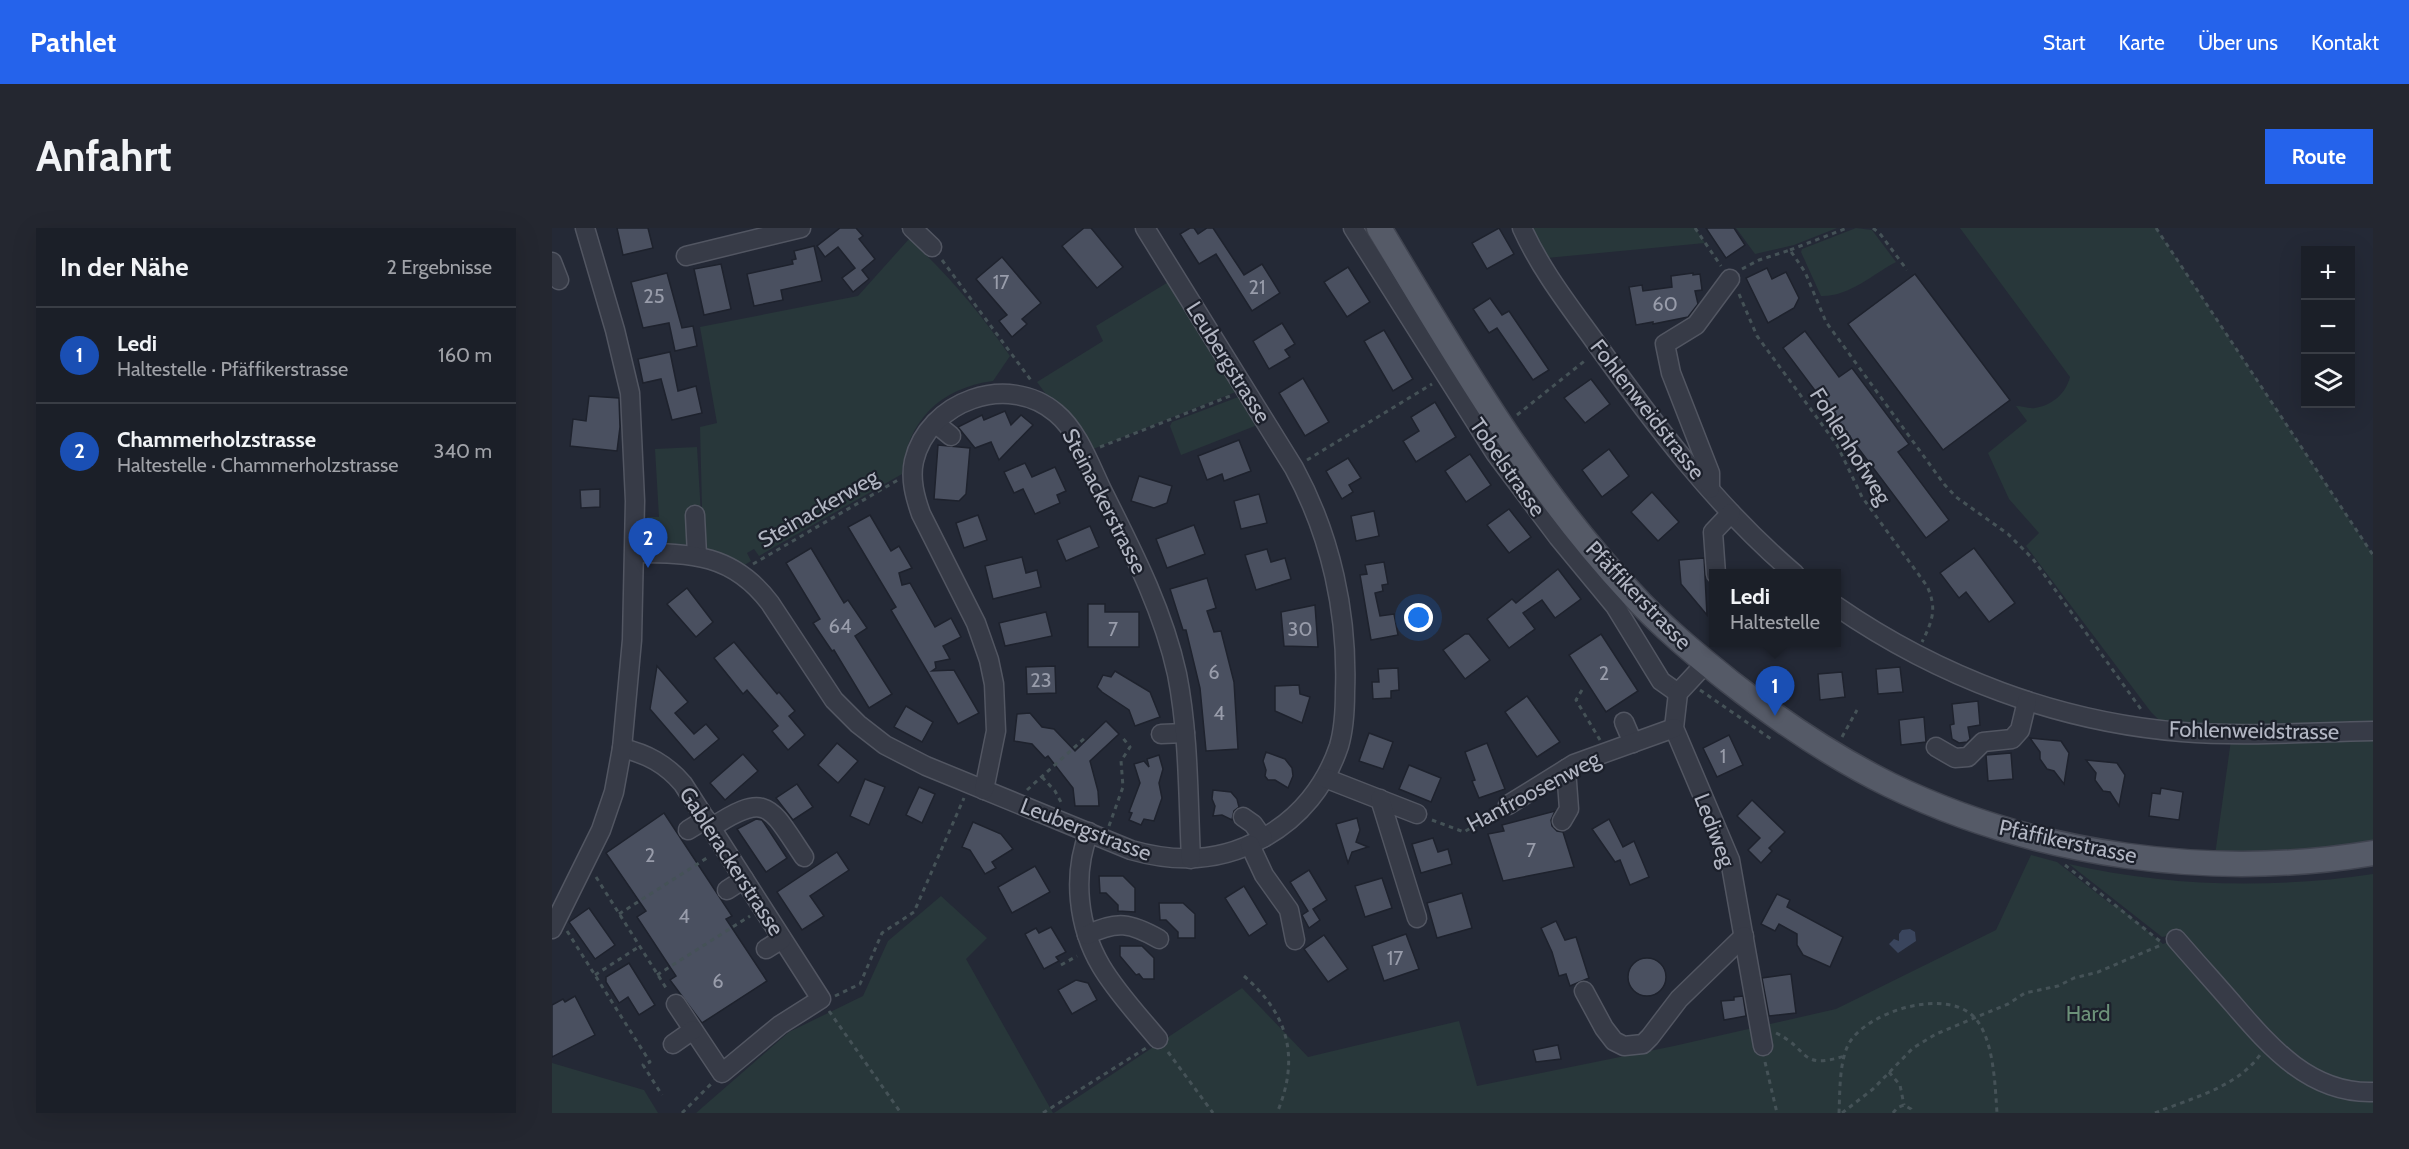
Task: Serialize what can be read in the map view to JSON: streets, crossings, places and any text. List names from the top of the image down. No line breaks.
{"streets":{"main road":["Pfäffikerstrasse"],"street":["Leubergstrasse","Fohlenweidstrasse","Tobelstrasse","Steinackerstrasse","Hanfroosenweg","Lediweg","Gablerackerstrasse"],"path":["Fohlenhofweg","Steinackerweg"]},"crossings":[["Leubergstrasse","Steinackerstrasse"],["Leubergstrasse","Steinackerweg"],["Fohlenweidstrasse","Fohlenhofweg"],["Tobelstrasse","Lediweg"],["Steinackerstrasse","Steinackerweg"],["Hanfroosenweg","Lediweg"]],"parks":["Hard"],"house_numbers":["17","21","25","60","64","7","30","6","2","23","4","1","7","2","4","17","6"],"page":{"header":"Pathlet","nav":["Start","Karte","Über uns","Kontakt"],"buttons":"Route","title":"Anfahrt","heading":["In der Nähe","2 Ergebnisse"],"map_buttons":["+","−"],"list":[{"mark":"1","name":"Ledi","note":"Haltestelle · Pfäffikerstrasse","value":"160 m"},{"mark":"2","name":"Chammerholzstrasse","note":"Haltestelle · Chammerholzstrasse","value":"340 m"}],"pins":["2","1"],"popup":["Ledi","Haltestelle"]}}
